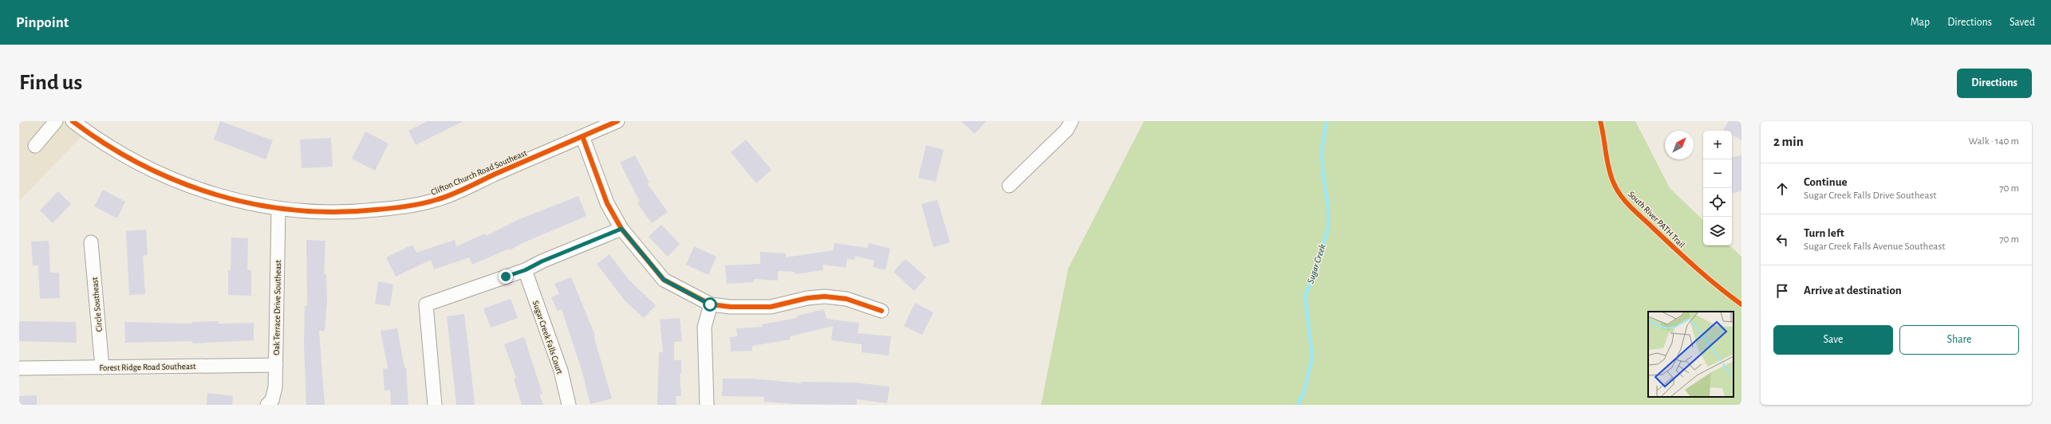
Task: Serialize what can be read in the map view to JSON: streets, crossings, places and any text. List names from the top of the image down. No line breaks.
{"streets":{"street":["Clifton Church Road Southeast","Circle Southeast","Oak Terrace Drive Southeast","Sugar Creek Falls Court","Forest Ridge Road Southeast"],"cycle path":["South River PATH Trail"]},"crossings":[["Clifton Church Road Southeast","Oak Terrace Drive Southeast"],["Circle Southeast","Forest Ridge Road Southeast"],["Oak Terrace Drive Southeast","Forest Ridge Road Southeast"]],"water":["Sugar Creek"],"north":"top right","page":{"header":"Pinpoint","nav":["Map","Directions","Saved"],"buttons":["Directions",["Save","Share"]],"title":"Find us","heading":["2 min","Walk · 140 m"],"map_buttons":["+","−"],"list":[["Continue","Sugar Creek Falls Drive Southeast","70 m"],["Turn left","Sugar Creek Falls Avenue Southeast","70 m"],"Arrive at destination"]}}
